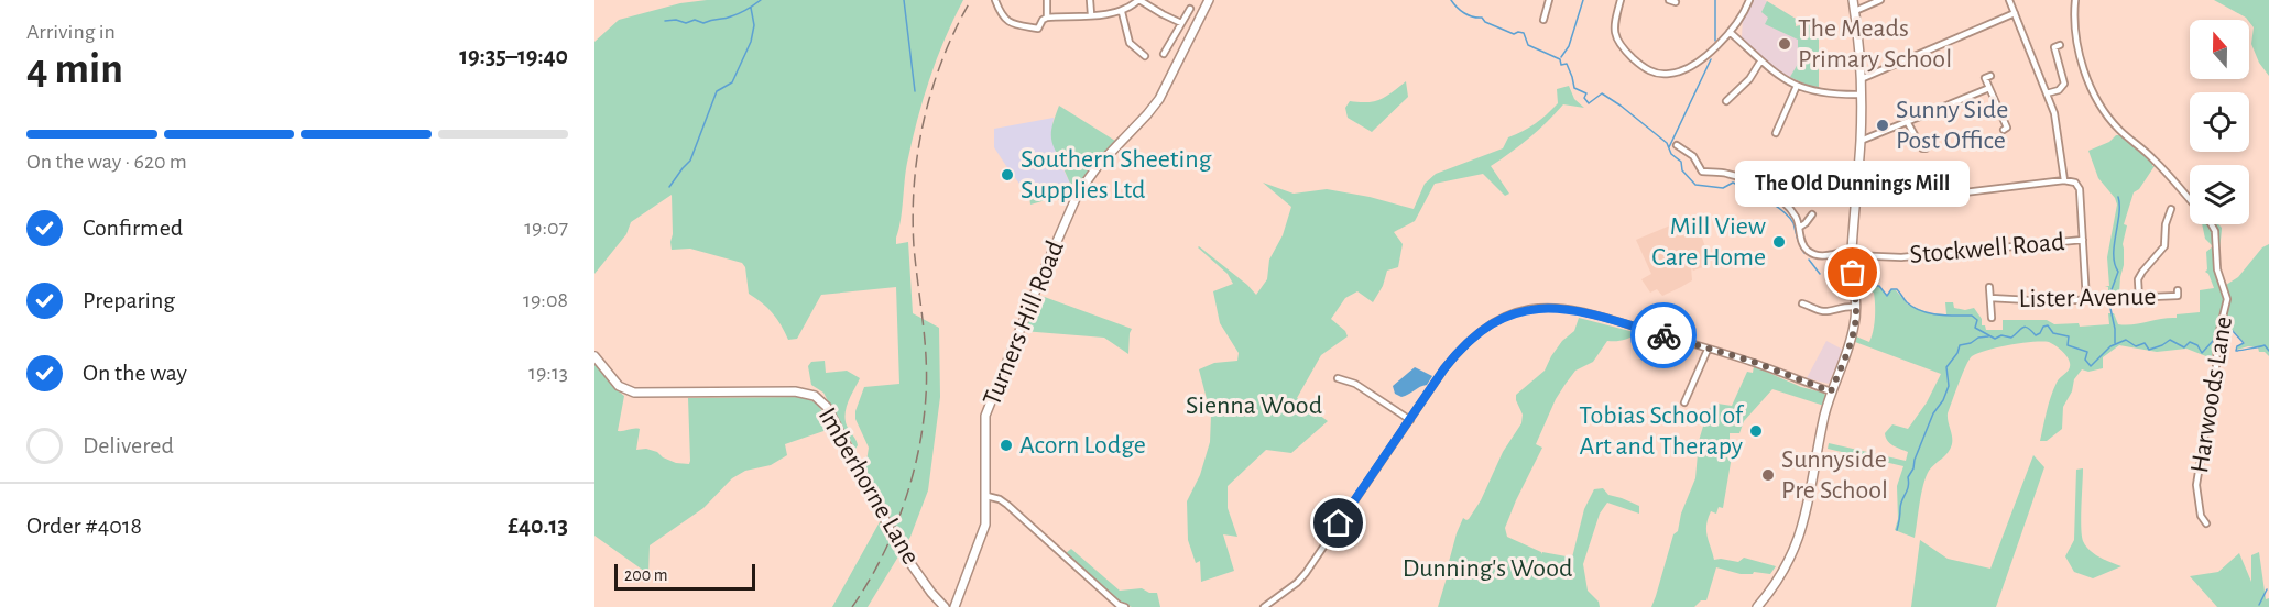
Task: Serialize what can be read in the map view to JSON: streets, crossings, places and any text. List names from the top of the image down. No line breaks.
{"streets":{"street":["Stockwell Road","Lister Avenue","Turners Hill Road","Harwoods Lane","Imberhorne Lane"]},"parks":["Sienna Wood","Dunning's Wood"],"places":["The Meads Primary School","Sunny Side Post Office","Southern Sheeting Supplies Ltd","Mill View Care Home","The Old Dunnings Mill","Tobias School of Art and Therapy","Acorn Lodge","Sunnyside Pre School"],"scale_bar":"200 m","north":"top","page":{"heading":["4 min","Arriving in","19:35–19:40"],"panel":["Order #4018","£40.13"],"bar":"On the way · 620 m","bubble":"The Old Dunnings Mill","list":[["Confirmed","19:07"],["Preparing","19:08"],["On the way","19:13"],"Delivered"],"scale":"200 m"}}
